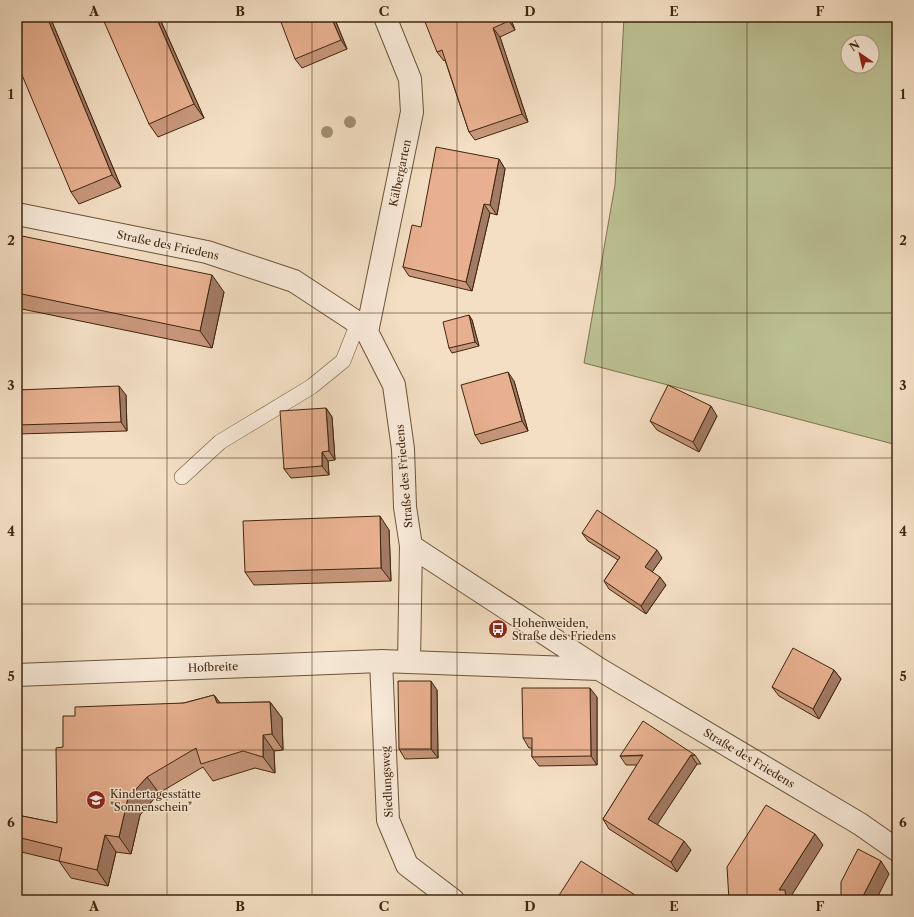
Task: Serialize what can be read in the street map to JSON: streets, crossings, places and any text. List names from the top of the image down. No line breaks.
{"streets":{"street":["Kälbergarten","Straße des Friedens","Hofbreite","Siedlungsweg"]},"crossings":[["Kälbergarten","Straße des Friedens"],["Straße des Friedens","Hofbreite"],["Hofbreite","Siedlungsweg"]],"places":{"bus stop":["Hohenweiden, Straße des Friedens"],"school or university":["Kindertagesstätte \"Sonnenschein\""]},"north":"top left","grid":{"columns":["A","B","C","D","E","F"],"rows":["1","2","3","4","5","6"]}}
